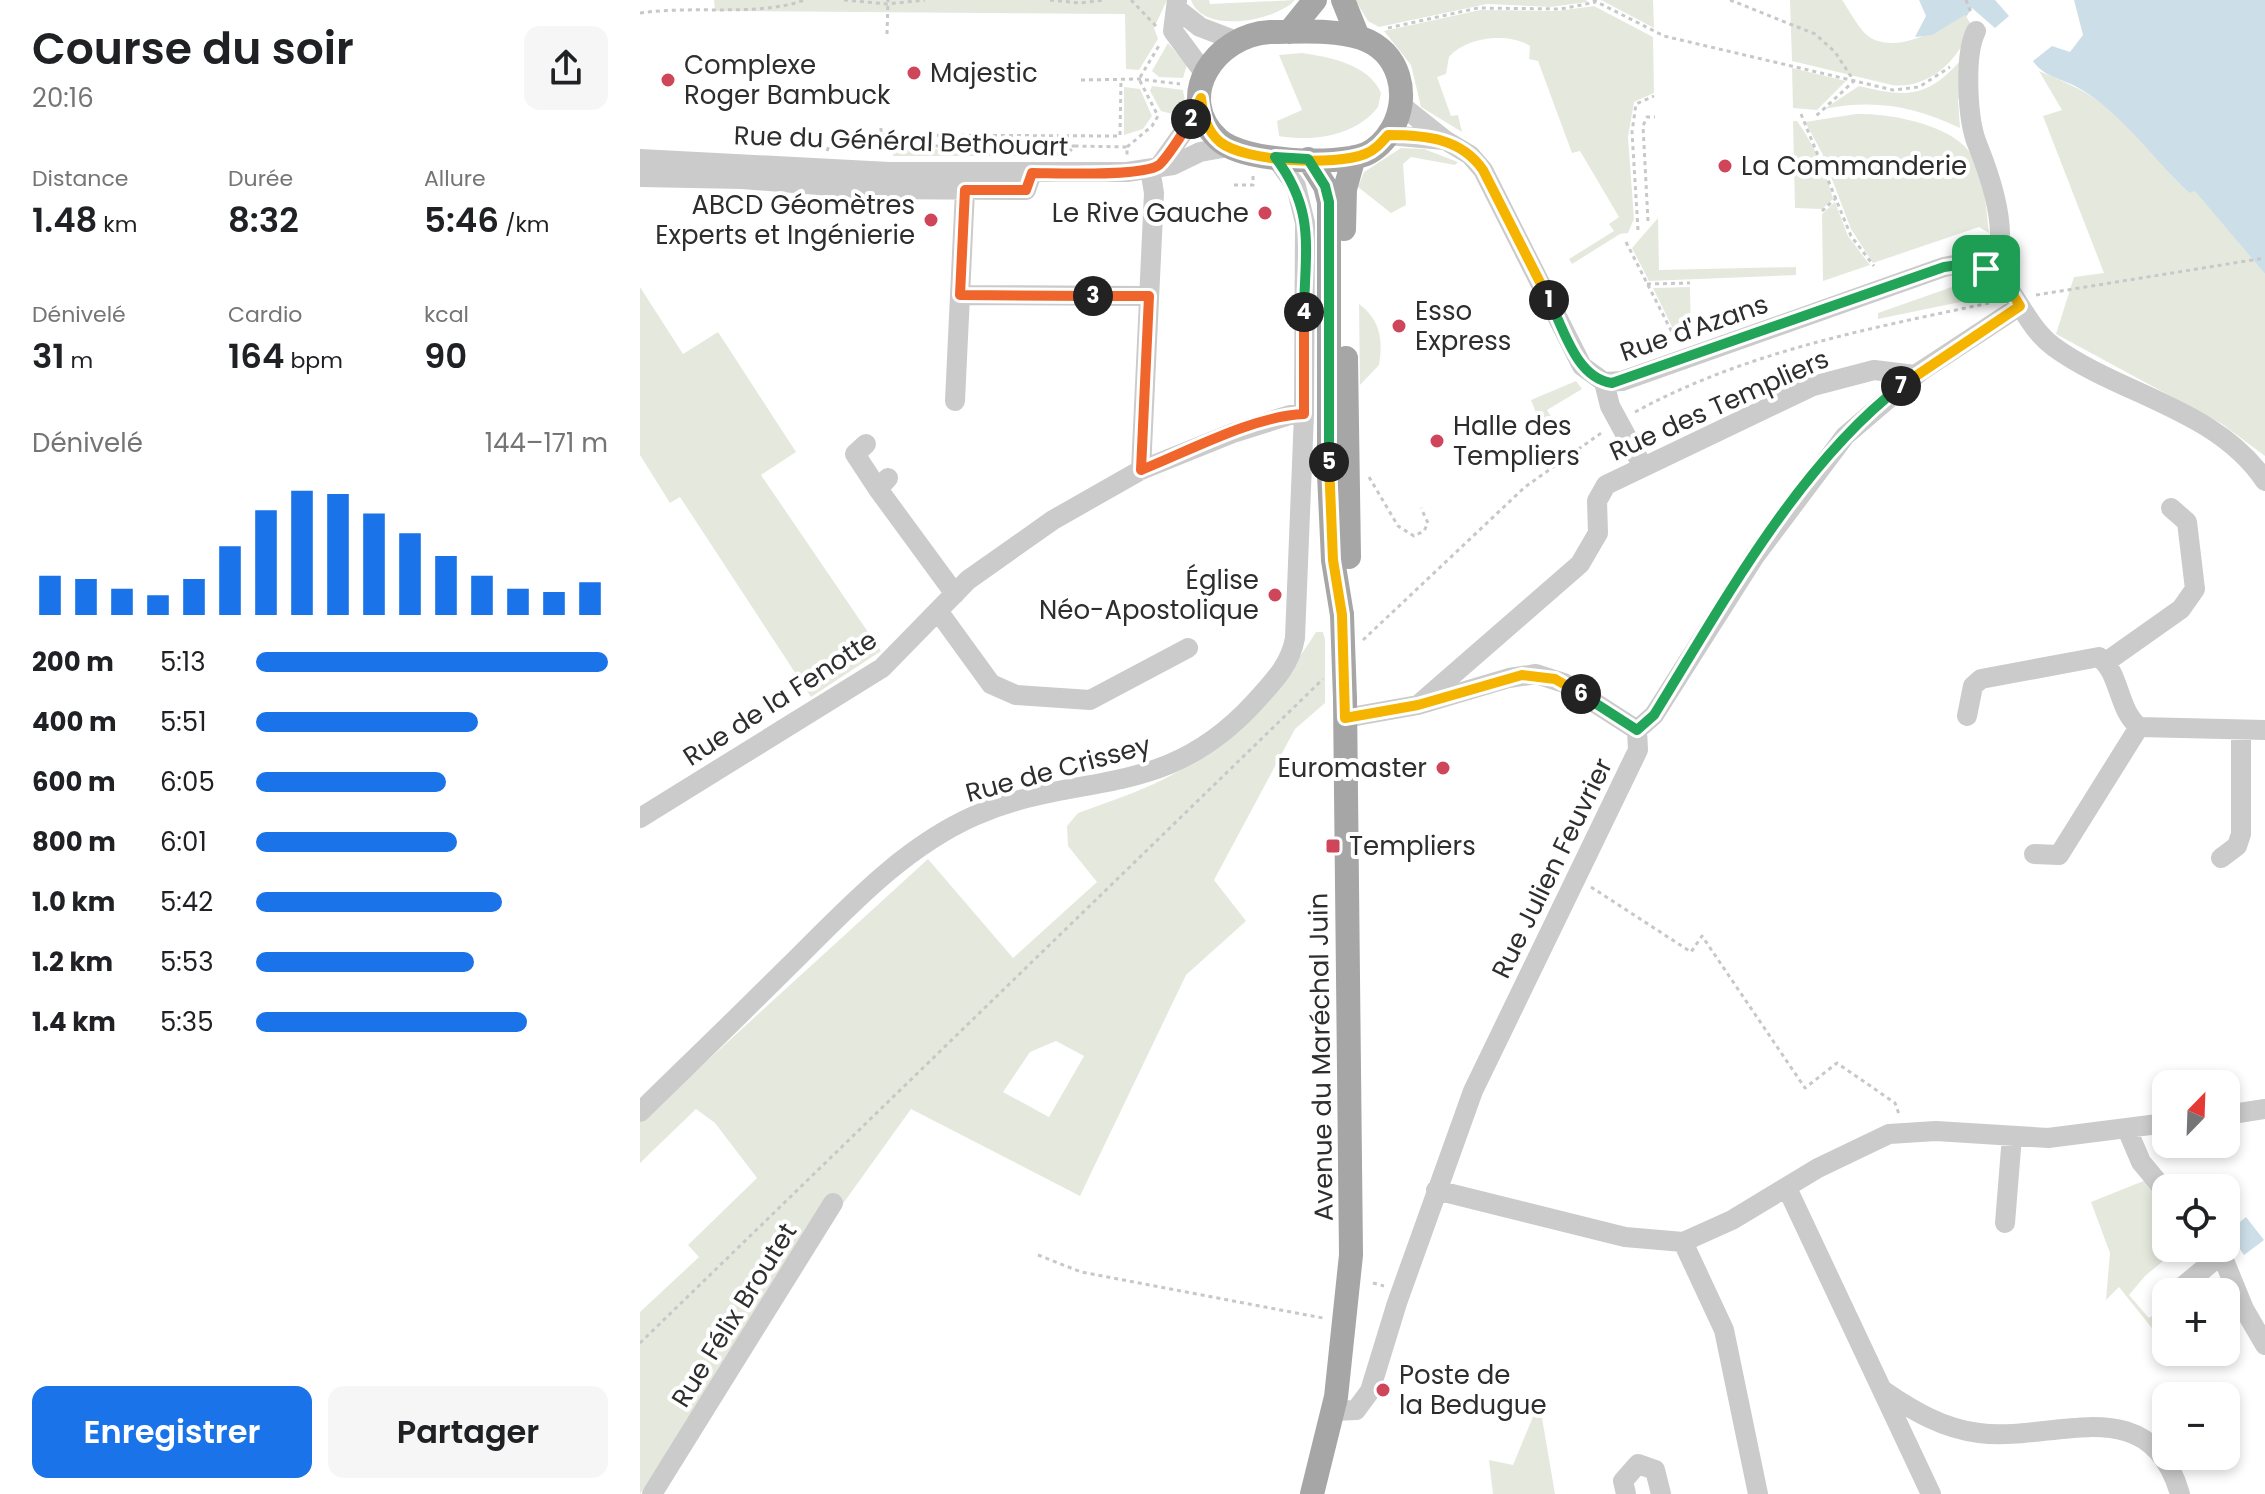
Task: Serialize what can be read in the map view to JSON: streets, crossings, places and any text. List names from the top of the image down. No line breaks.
{"streets":{"main road":["Avenue du Maréchal Juin"],"street":["Rue du Général Bethouart","Rue d'Azans","Rue des Templiers","Rue de la Fenotte","Rue de Crissey","Rue Julien Feuvrier","Rue Félix Broutet"]},"crossings":[["Rue du Général Bethouart","Rue d'Azans"],["Rue du Général Bethouart","Rue de Crissey"],["Rue du Général Bethouart","Avenue du Maréchal Juin"],["Rue d'Azans","Rue de Crissey"],["Rue d'Azans","Avenue du Maréchal Juin"],["Rue de la Fenotte","Rue de Crissey"],["Rue de Crissey","Avenue du Maréchal Juin"],["Rue Julien Feuvrier","Avenue du Maréchal Juin"]],"places":{"other":["Majestic","Complexe Roger Bambuck","La Commanderie","Le Rive Gauche","ABCD Géomètres Experts et Ingénierie","Esso Express","Halle des Templiers","Église Néo-Apostolique","Euromaster","Poste de la Bedugue"],"transit":["Templiers"]},"north":"top right","page":{"heading":["Course du soir","20:16"],"pins":["2","3","1","4","7","5","6"],"stats":[["Distance","1.48 km"],["Durée","8:32"],["Allure","5:46 /km"],["Dénivelé","31 m"],["Cardio","164 bpm"],["kcal","90"]],"chart":["Dénivelé","144–171 m"],"list":[{"name":"200 m","note":"5:13"},{"name":"400 m","note":"5:51"},{"name":"600 m","note":"6:05"},{"name":"800 m","note":"6:01"},{"name":"1.0 km","note":"5:42"},{"name":"1.2 km","note":"5:53"},{"name":"1.4 km","note":"5:35"}],"map_buttons":["+","−"],"buttons":["Enregistrer","Partager"]}}
